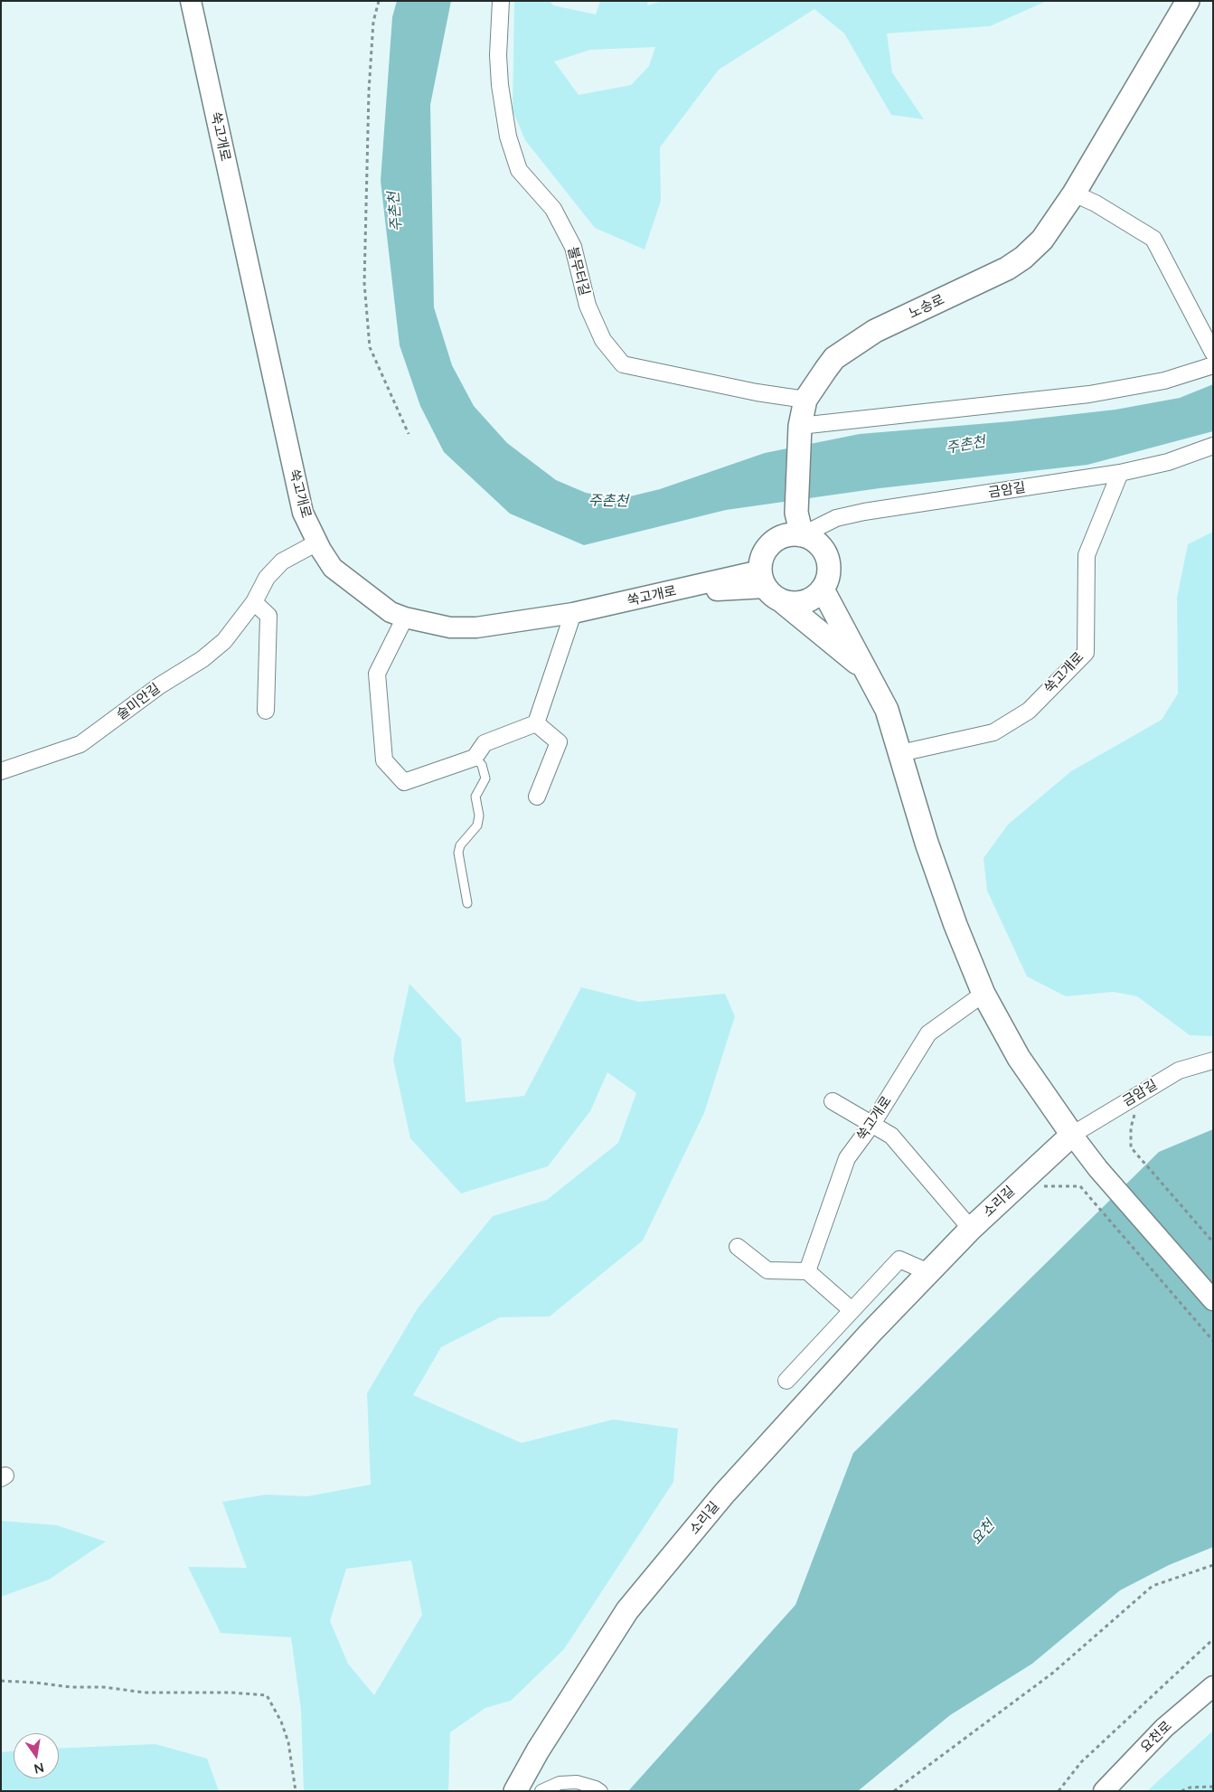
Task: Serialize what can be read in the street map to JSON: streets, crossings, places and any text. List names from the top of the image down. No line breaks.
{"streets":{"main road":["노송로","소리길"],"street":["쑥고개로","불무터길","금암길","술미안길","요천로"]},"crossings":[["쑥고개로","노송로"],["쑥고개로","금암길"],["쑥고개로","술미안길"],["불무터길","노송로"],["노송로","금암길"],["금암길","소리길"]],"water":["주촌천","요천"],"north":"bottom"}
